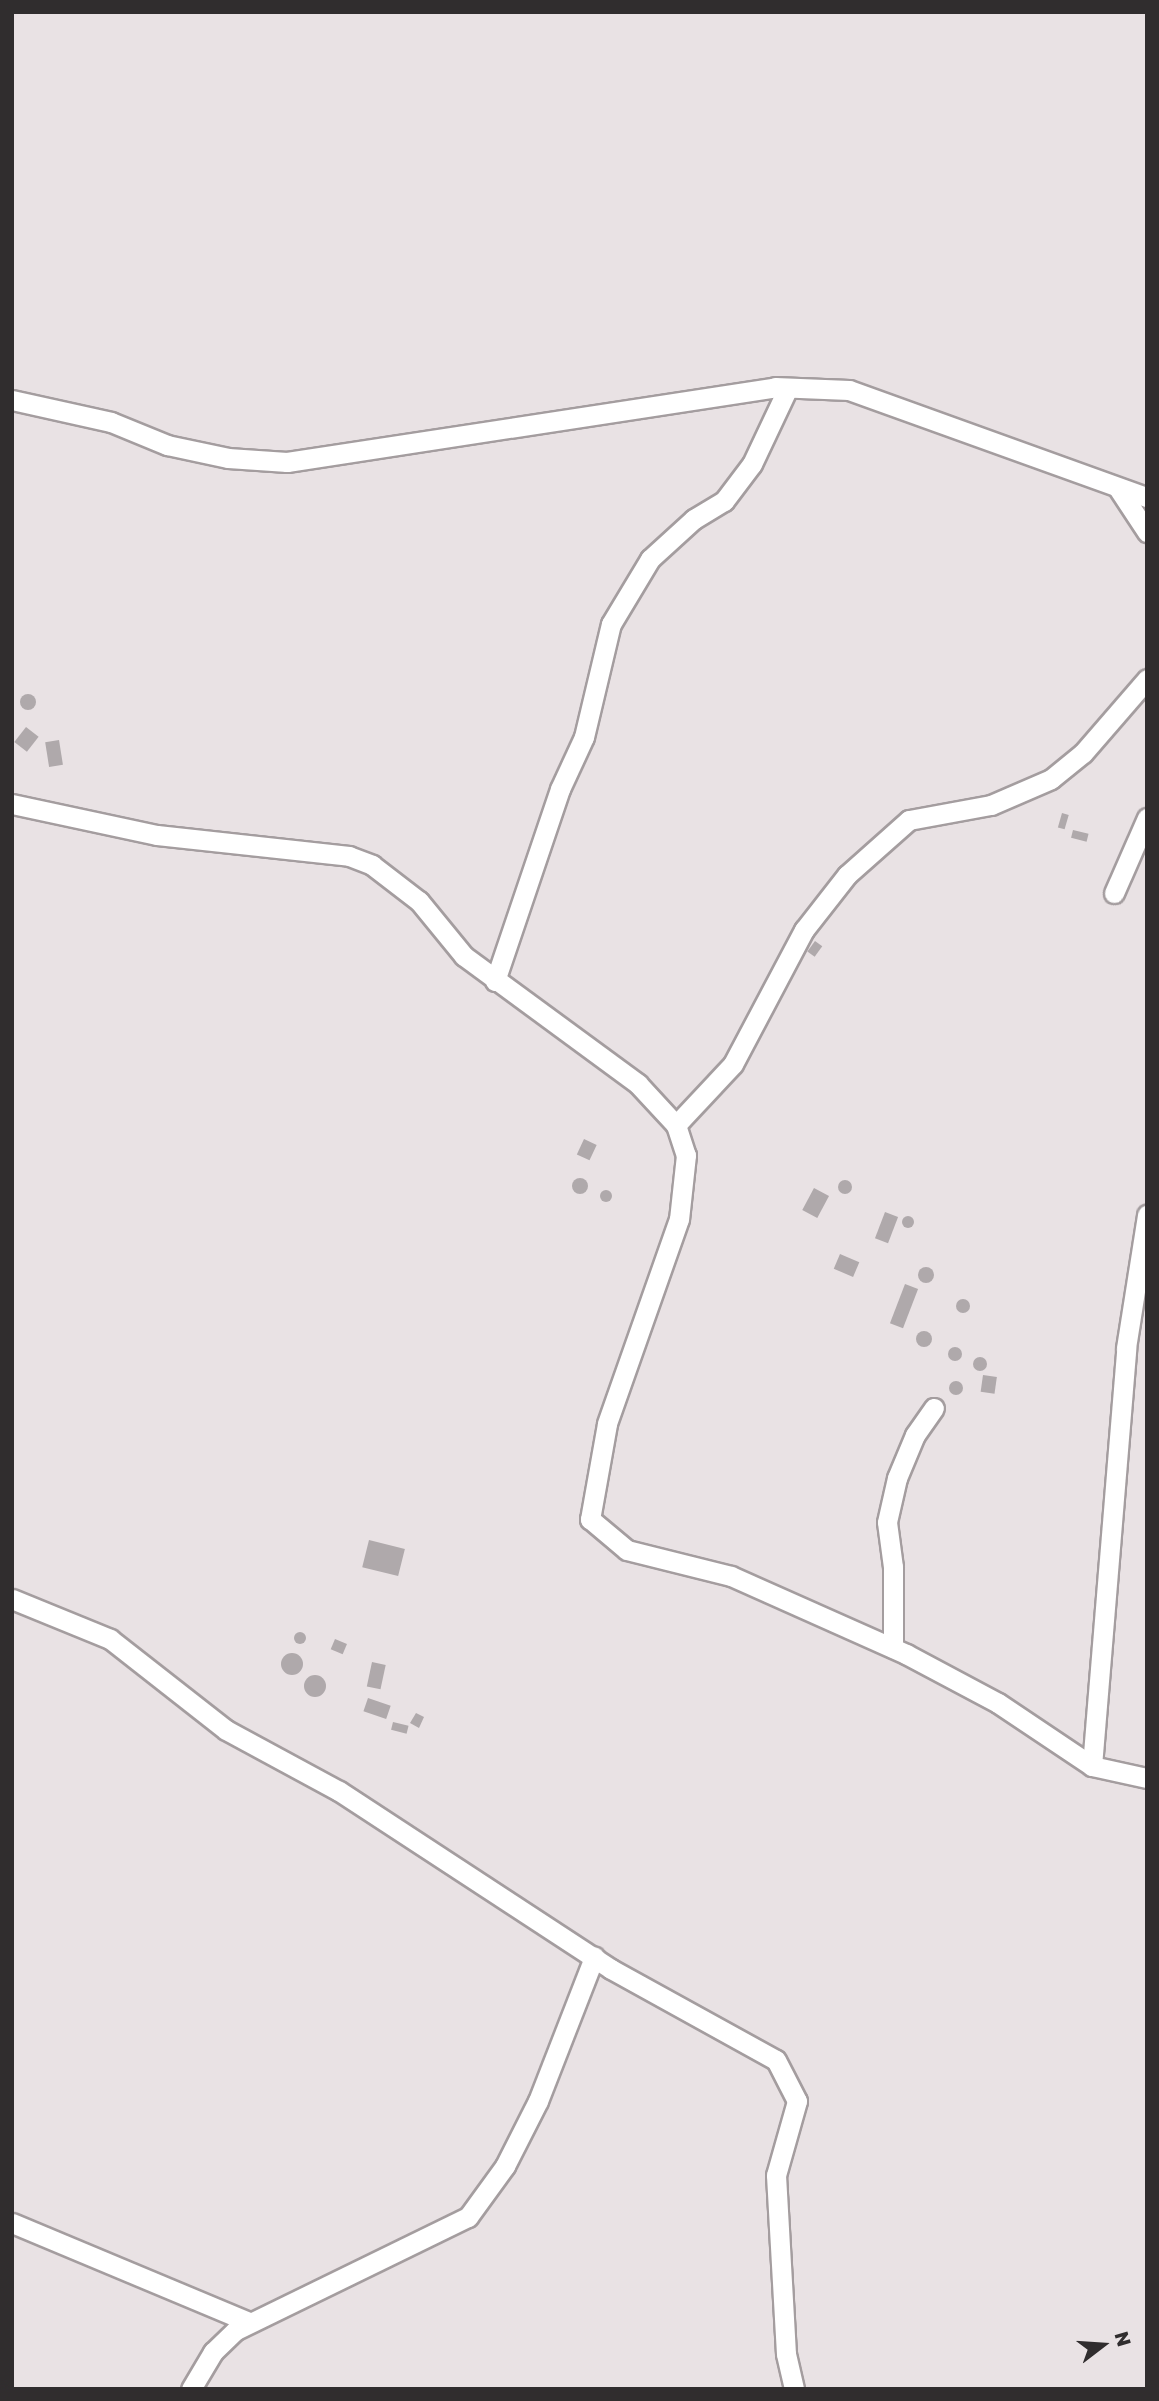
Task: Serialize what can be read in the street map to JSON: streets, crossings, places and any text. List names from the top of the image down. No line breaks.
{"north":"right"}
